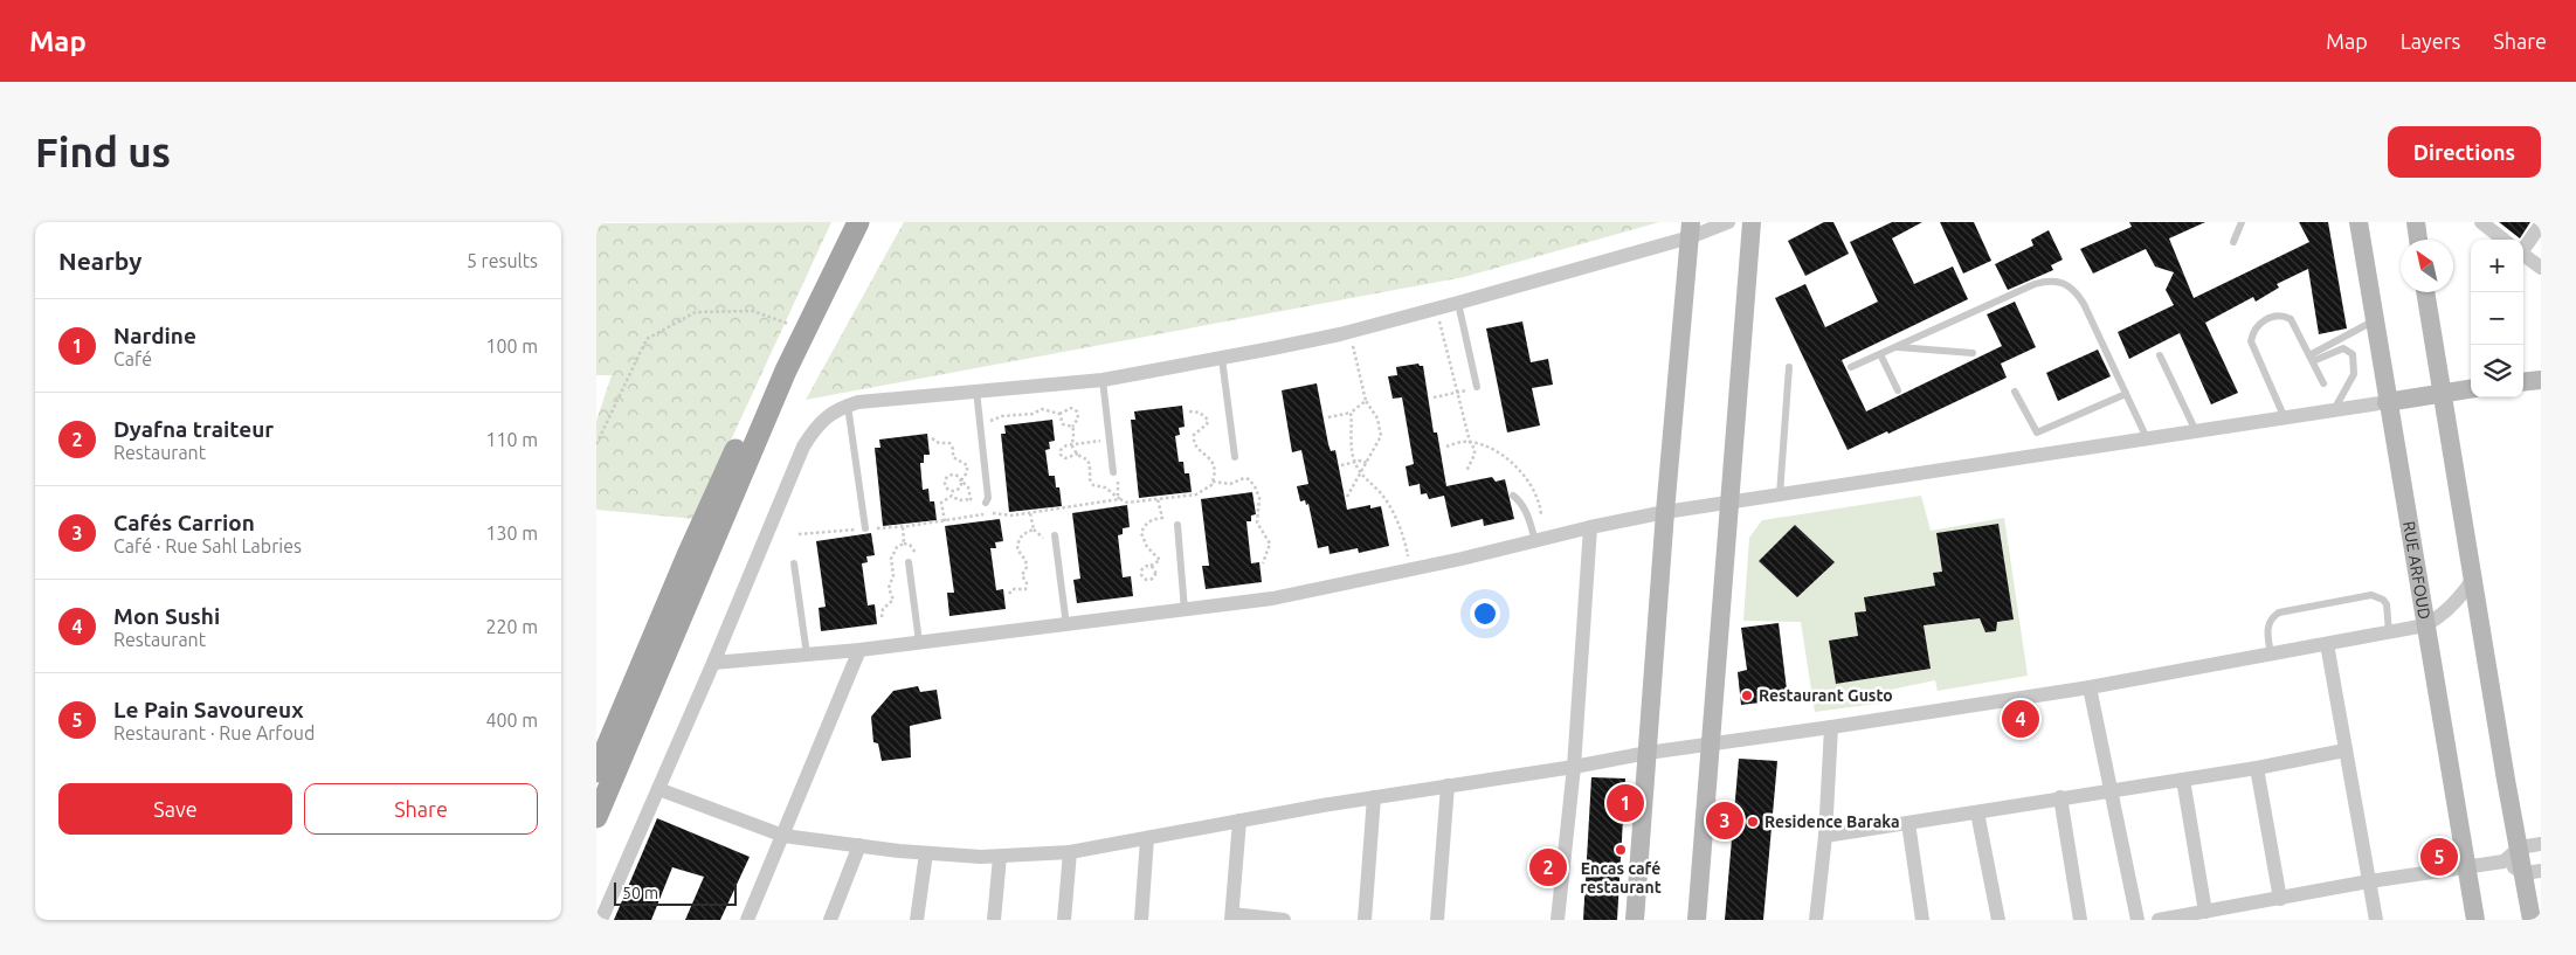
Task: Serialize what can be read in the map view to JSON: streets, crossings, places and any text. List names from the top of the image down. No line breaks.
{"streets":{"street":["RUE ARFOUD"]},"places":["Restaurant Gusto","Residence Baraka","Encas café restaurant"],"scale_bar":"50 m","north":"top left","page":{"header":"Map","nav":["Map","Layers","Share"],"buttons":["Directions",["Save","Share"]],"title":"Find us","heading":["Nearby","5 results"],"map_buttons":["+","−"],"list":[{"mark":"1","name":"Nardine","note":"Café","value":"100 m"},{"mark":"2","name":"Dyafna traiteur","note":"Restaurant","value":"110 m"},{"mark":"3","name":"Cafés Carrion","note":"Café · Rue Sahl Labries","value":"130 m"},{"mark":"4","name":"Mon Sushi","note":"Restaurant","value":"220 m"},{"mark":"5","name":"Le Pain Savoureux","note":"Restaurant · Rue Arfoud","value":"400 m"}],"pins":["4","1","3","5","2"],"scale":"50 m"}}
